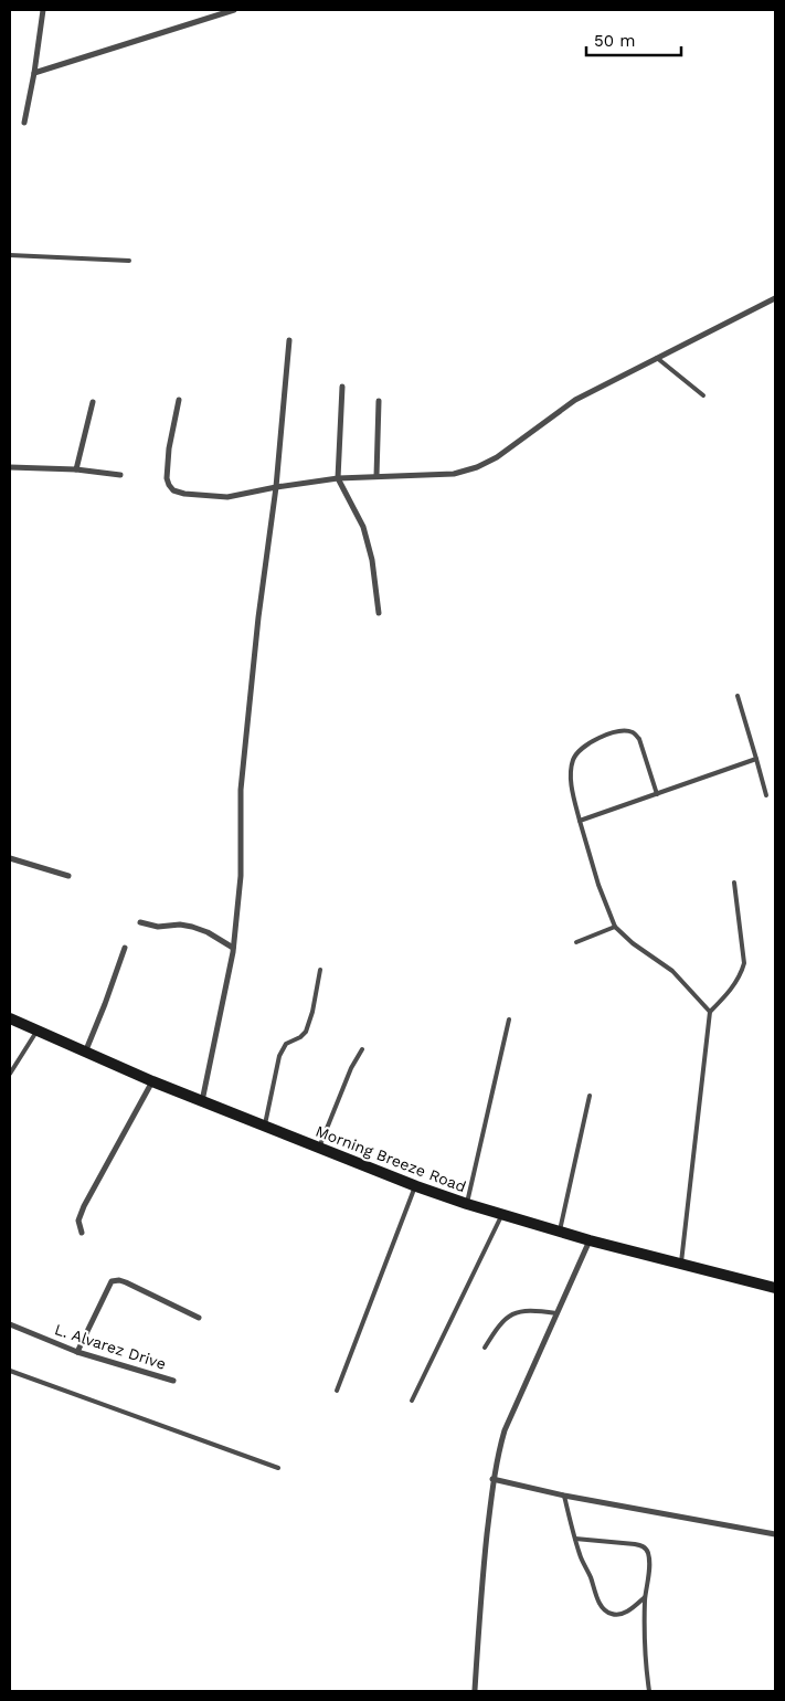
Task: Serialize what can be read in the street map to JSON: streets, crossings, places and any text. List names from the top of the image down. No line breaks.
{"streets":{"main road":["Morning Breeze Road"],"street":["L. Alvarez Drive"]},"scale_bar":"50 m"}
